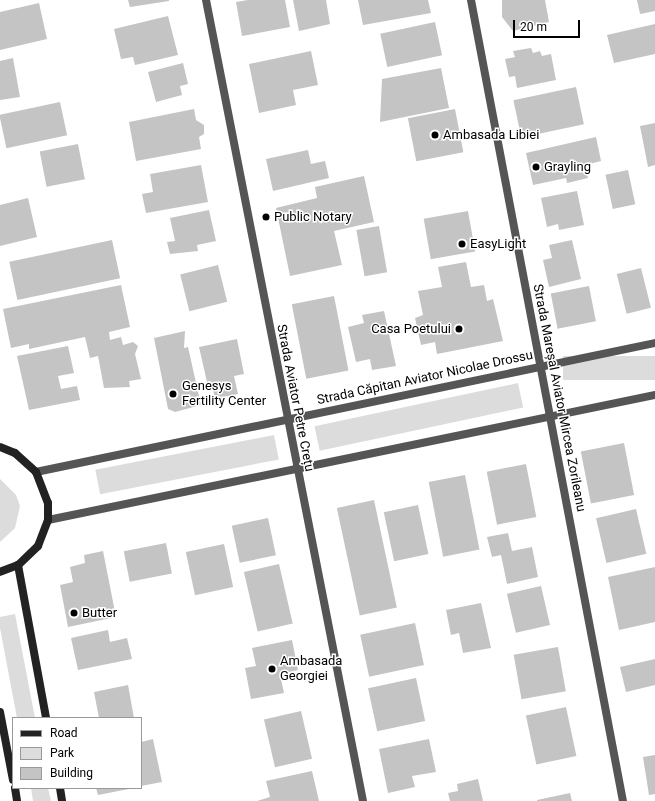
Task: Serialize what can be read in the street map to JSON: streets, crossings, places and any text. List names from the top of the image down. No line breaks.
{"streets":{"street":["Strada Căpitan Aviator Nicolae Drossu","Strada Aviator Petre Crețu","Strada Mareșal Aviator Mircea Zorileanu"]},"crossings":[["Strada Căpitan Aviator Nicolae Drossu","Strada Aviator Petre Crețu"],["Strada Căpitan Aviator Nicolae Drossu","Strada Mareșal Aviator Mircea Zorileanu"]],"places":["Ambasada Libiei","Grayling","Public Notary","EasyLight","Casa Poetului","Genesys Fertility Center","Butter","Ambasada Georgiei"],"legend":["Road","Park","Building"],"scale_bar":"20 m"}
